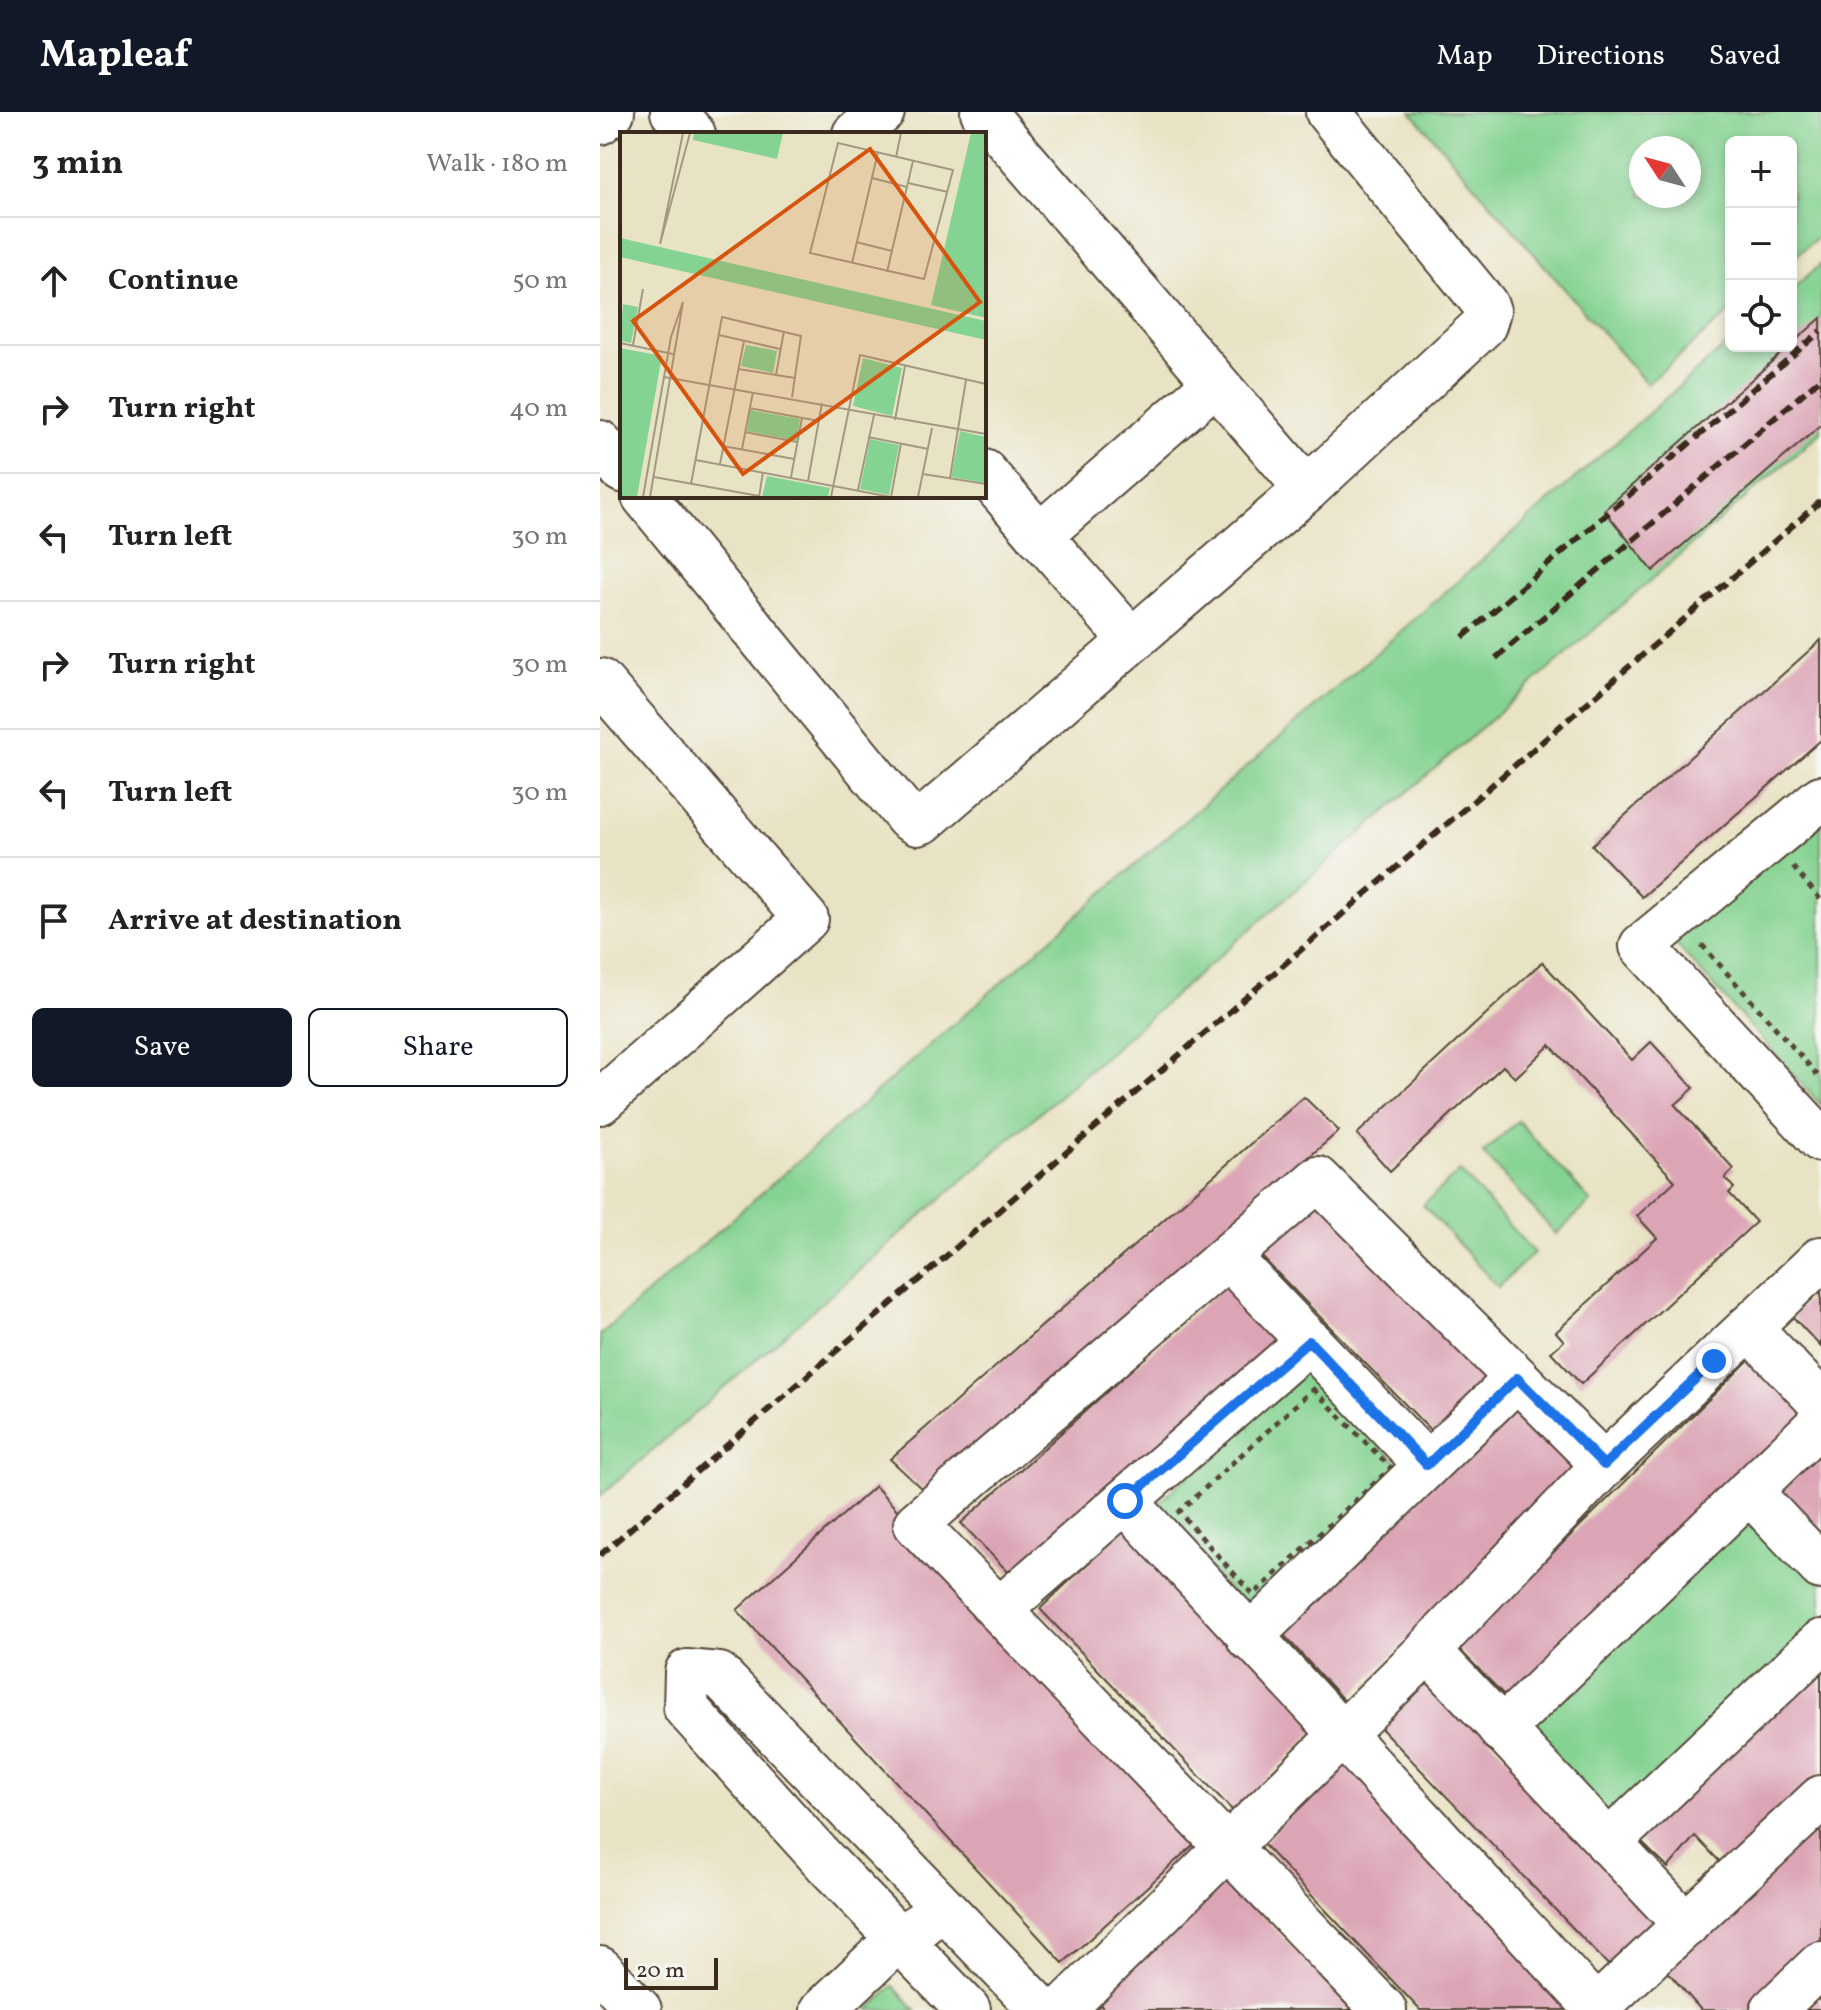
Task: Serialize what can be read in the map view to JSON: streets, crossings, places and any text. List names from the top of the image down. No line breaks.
{"scale_bar":"20 m","north":"top left","page":{"header":"Mapleaf","nav":["Map","Directions","Saved"],"heading":["3 min","Walk · 180 m"],"map_buttons":["+","−"],"list":[["Continue","50 m"],["Turn right","40 m"],["Turn left","30 m"],["Turn right","30 m"],["Turn left","30 m"],"Arrive at destination"],"buttons":["Save","Share"],"scale":"20 m"}}
